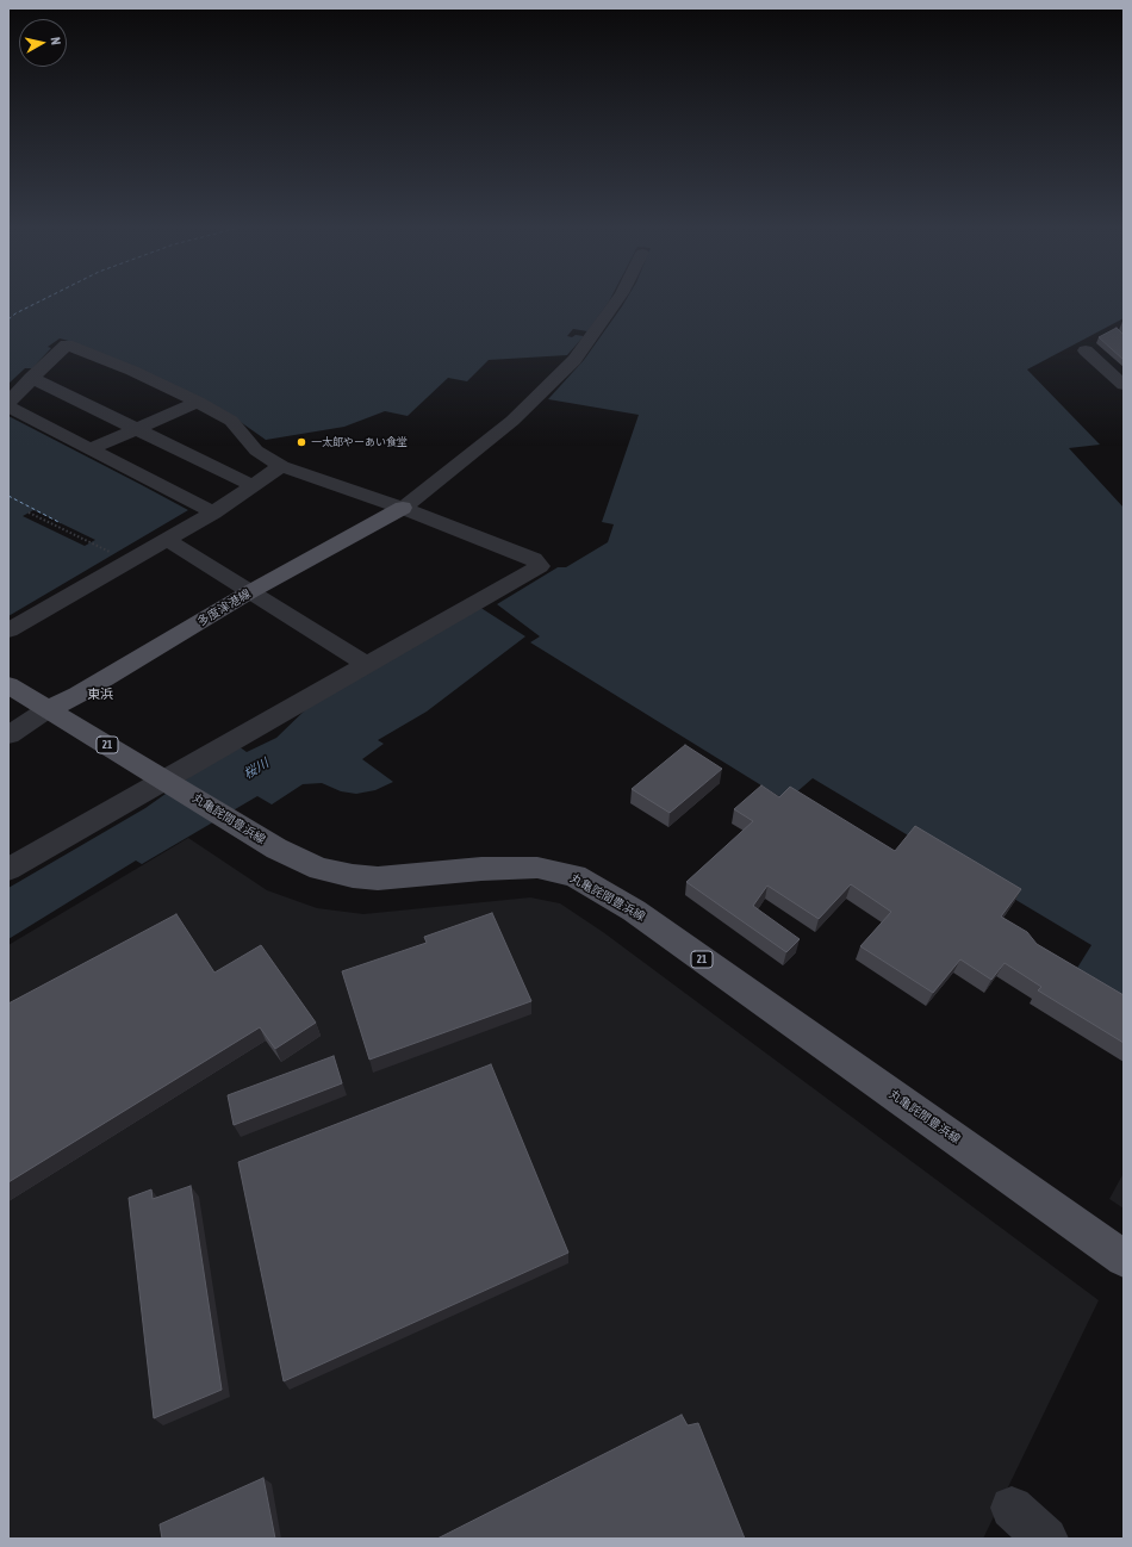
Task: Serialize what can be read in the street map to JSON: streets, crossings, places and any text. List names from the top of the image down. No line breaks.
{"streets":{"main road":["多度津港線","21","丸亀詫間豊浜線"]},"crossings":[["多度津港線","丸亀詫間豊浜線"]],"districts":["東浜"],"water":["桜川"],"places":["一太郎やーあい食堂"],"north":"right"}
